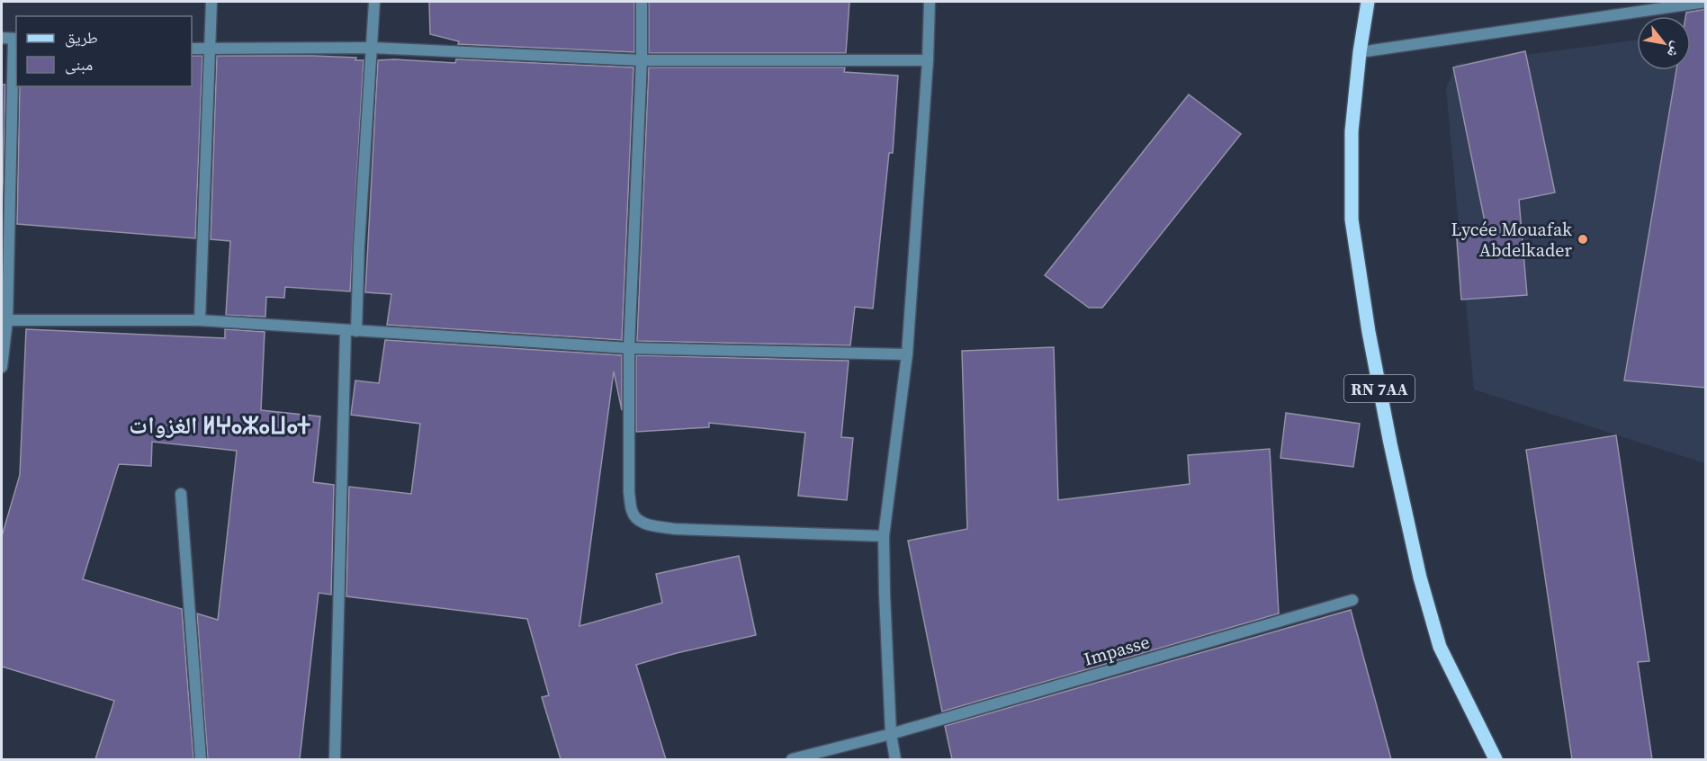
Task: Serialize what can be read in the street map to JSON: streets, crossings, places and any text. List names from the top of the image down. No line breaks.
{"streets":{"main road":["RN 7AA"],"street":["Impasse"]},"districts":["الغزوات ⵍⵖⴰⵣⴰⵡⴰⵜ"],"places":["Lycée Mouafak Abdelkader"],"legend":["طريق","مبنى"],"north":"bottom right"}
